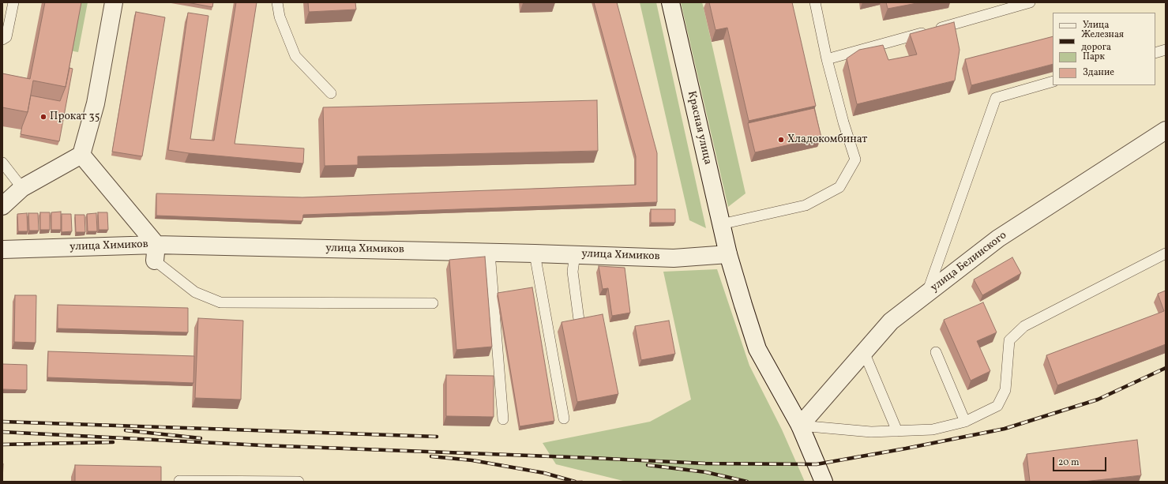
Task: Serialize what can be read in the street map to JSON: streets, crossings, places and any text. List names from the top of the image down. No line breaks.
{"streets":{"street":["Красная улица","улица Химиков","улица Белинского"]},"crossings":[["Красная улица","улица Химиков"],["Красная улица","улица Белинского"]],"places":["Прокат 35","Хладокомбинат"],"legend":["Улица","Железная дорога","Парк","Здание"],"scale_bar":"20 m"}
